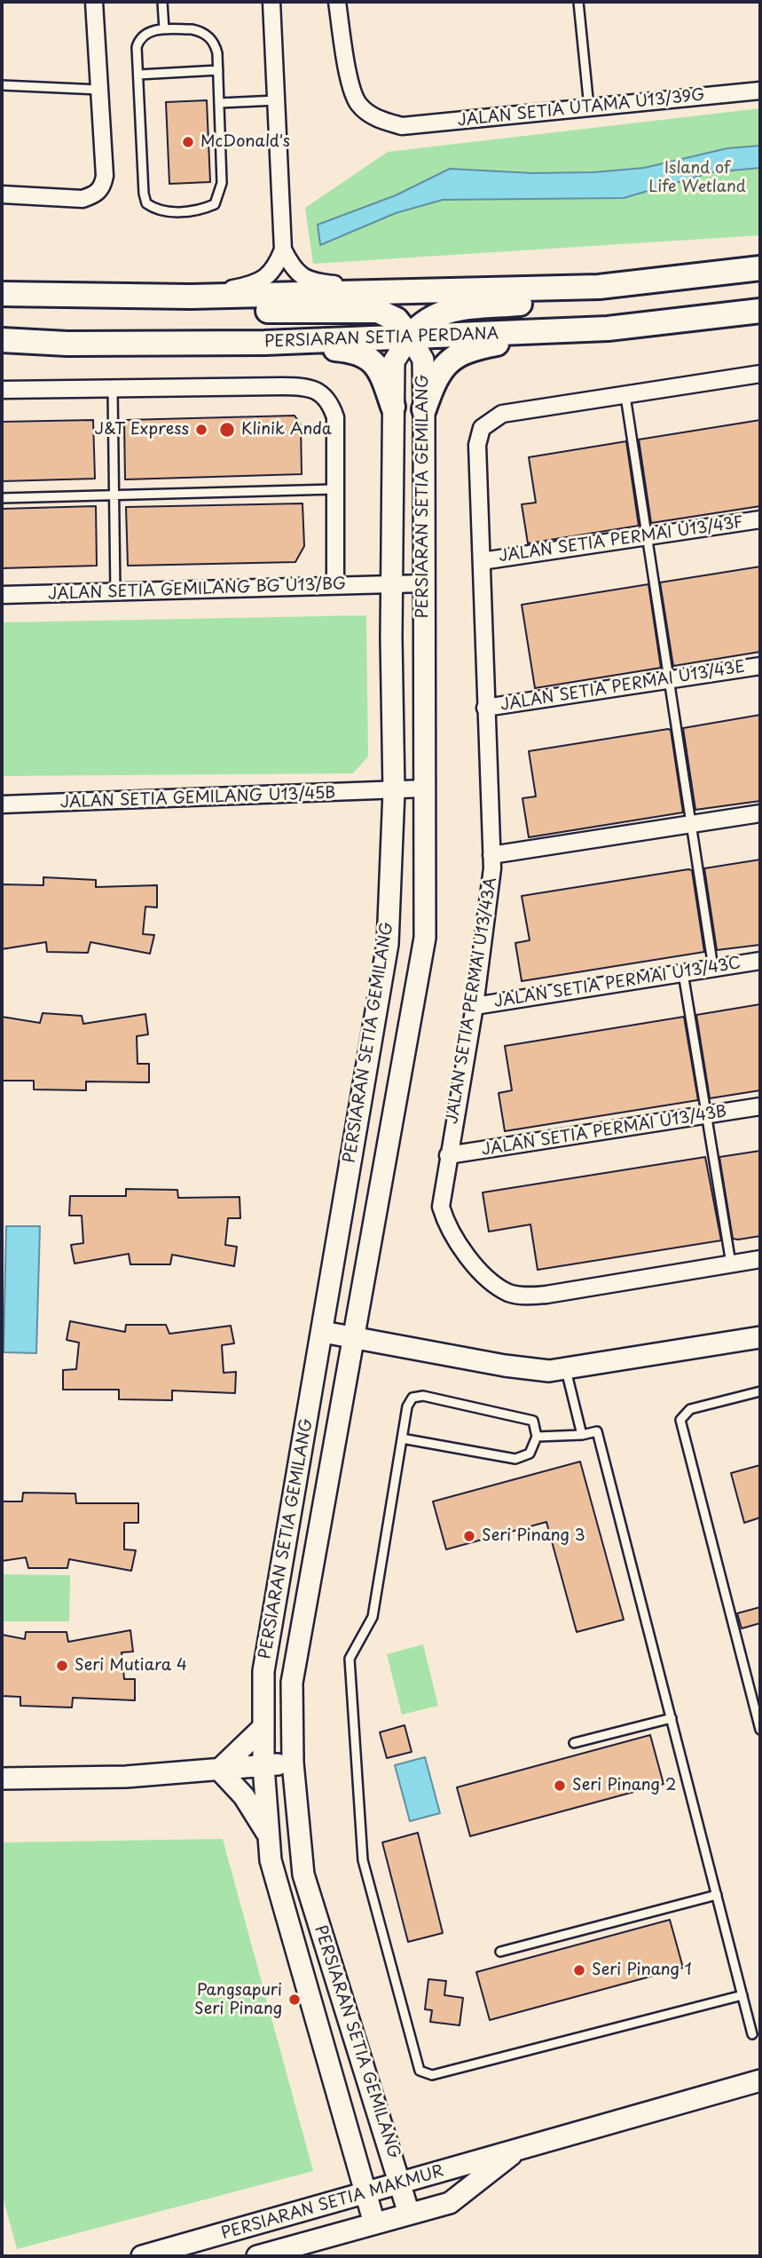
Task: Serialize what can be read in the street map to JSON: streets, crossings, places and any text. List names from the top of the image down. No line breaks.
{"streets":{"main road":["PERSIARAN SETIA PERDANA"],"street":["JALAN SETIA UTAMA U13/39G","PERSIARAN SETIA GEMILANG","JALAN SETIA PERMAI U13/43F","JALAN SETIA GEMILANG BG U13/BG","JALAN SETIA PERMAI U13/43E","JALAN SETIA GEMILANG U13/45B","JALAN SETIA PERMAI U13/43C","JALAN SETIA PERMAI U13/43A","JALAN SETIA PERMAI U13/43B","PERSIARAN SETIA MAKMUR"]},"crossings":[["PERSIARAN SETIA PERDANA","PERSIARAN SETIA GEMILANG"],["PERSIARAN SETIA GEMILANG","JALAN SETIA GEMILANG BG U13/BG"],["PERSIARAN SETIA GEMILANG","JALAN SETIA GEMILANG U13/45B"],["PERSIARAN SETIA GEMILANG","PERSIARAN SETIA MAKMUR"],["JALAN SETIA PERMAI U13/43F","JALAN SETIA PERMAI U13/43A"],["JALAN SETIA PERMAI U13/43E","JALAN SETIA PERMAI U13/43A"],["JALAN SETIA PERMAI U13/43C","JALAN SETIA PERMAI U13/43A"],["JALAN SETIA PERMAI U13/43A","JALAN SETIA PERMAI U13/43B"]],"parks":["Island of Life Wetland"],"places":["McDonald's","J&T Express","Klinik Anda","Seri Pinang 3","Seri Mutiara 4","Seri Pinang 2","Seri Pinang 1","Pangsapuri Seri Pinang"]}
